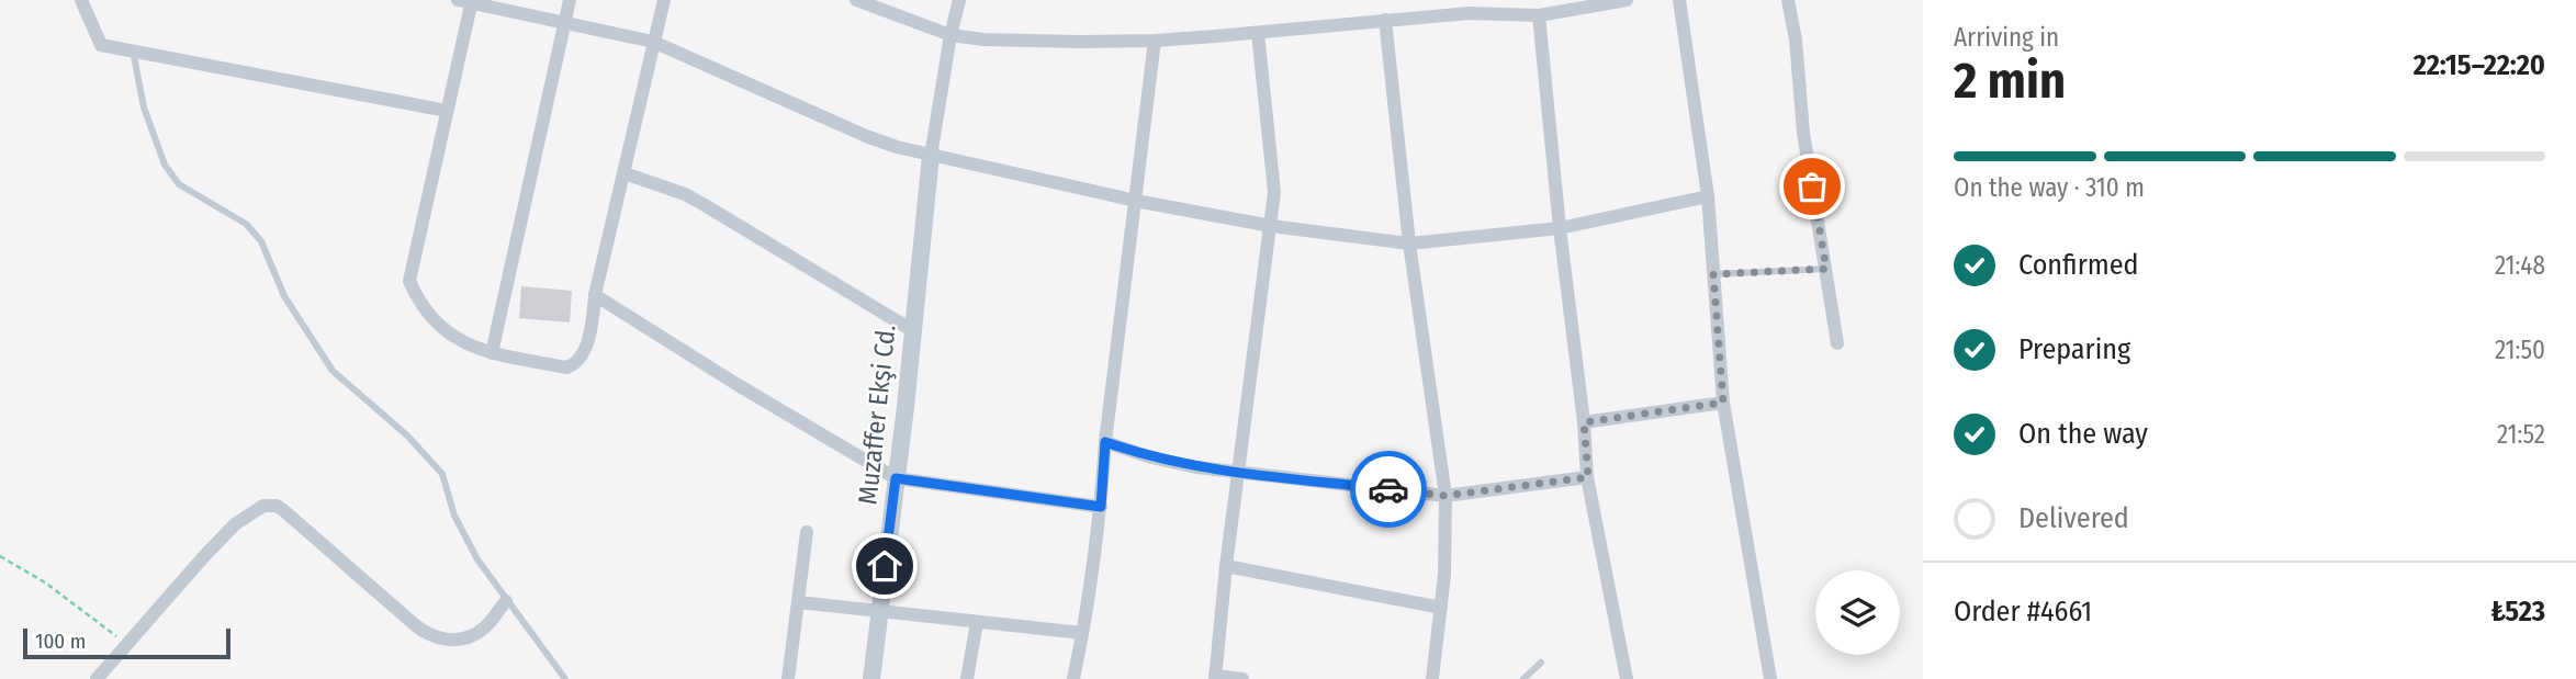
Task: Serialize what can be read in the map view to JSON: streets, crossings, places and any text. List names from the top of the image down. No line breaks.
{"streets":{"street":["Muzaffer Ekşi Cd."]},"scale_bar":"100 m","page":{"heading":["2 min","Arriving in","22:15–22:20"],"panel":["Order #4661","₺523"],"bar":"On the way · 310 m","list":[["Confirmed","21:48"],["Preparing","21:50"],["On the way","21:52"],"Delivered"],"scale":"100 m"}}
